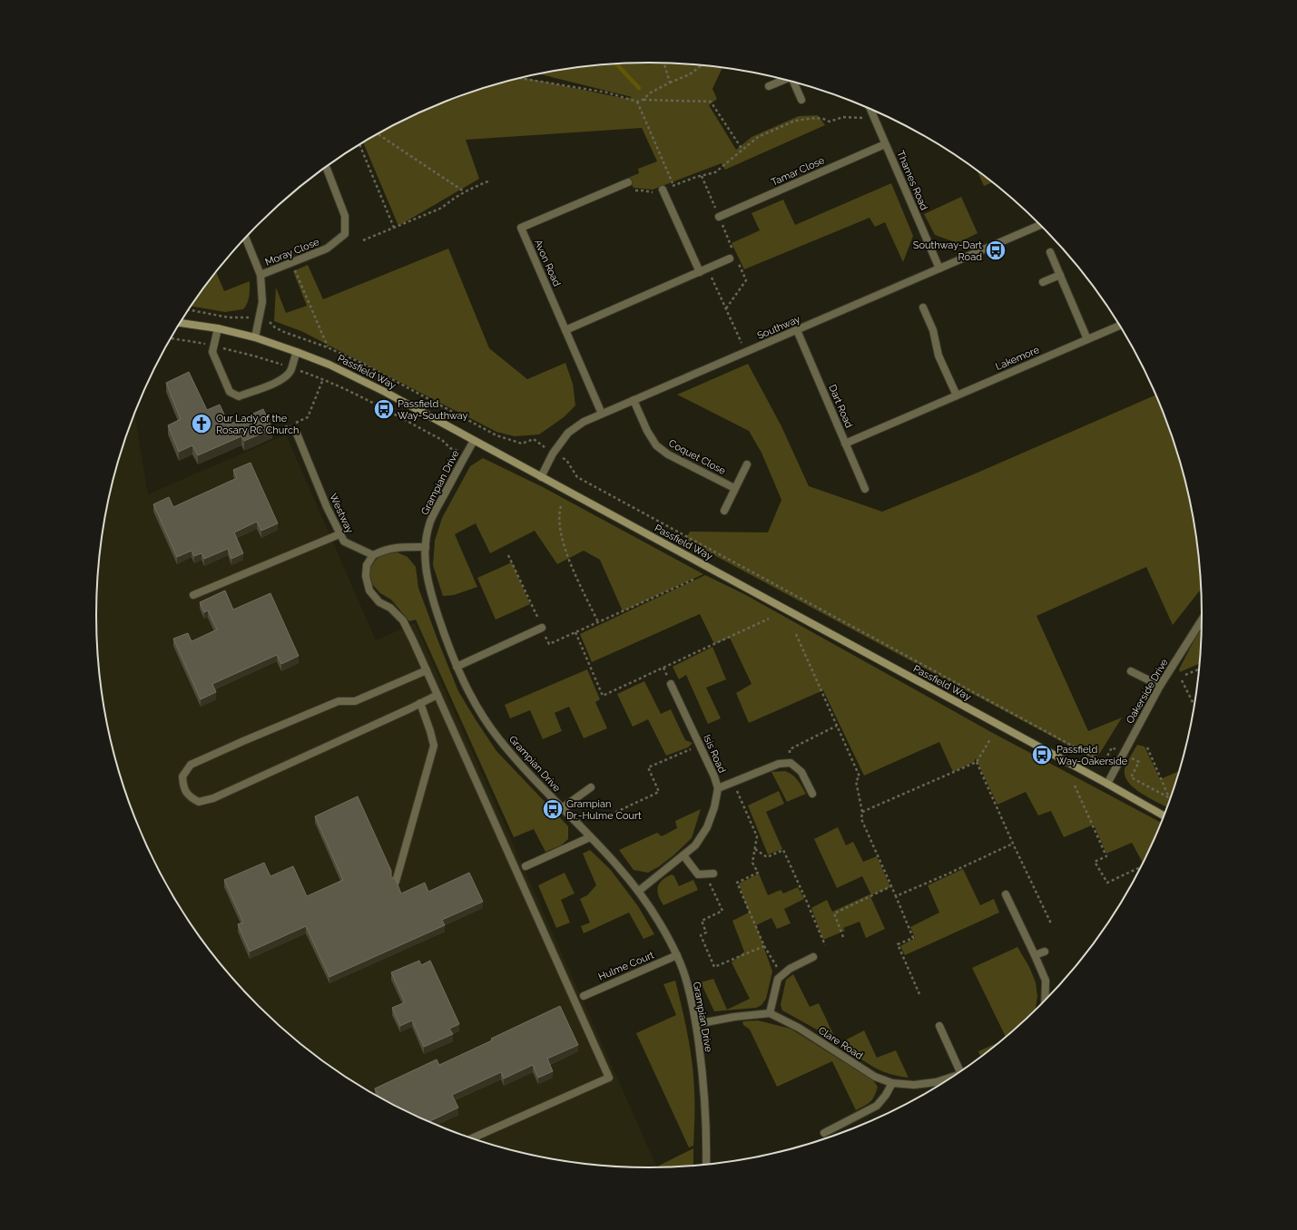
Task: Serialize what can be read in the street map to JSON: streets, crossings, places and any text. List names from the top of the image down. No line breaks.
{"streets":{"street":["Tamar Close","Thames Road","Moray Close","Avon Road","Southway","Lakemore","Passfield Way","Dart Road","Coquet Close","Grampian Drive","Westway","Oakerside Drive","Isis Road","Hulme Court","Clare Road"]},"crossings":[["Tamar Close","Thames Road"],["Thames Road","Southway"],["Avon Road","Southway"],["Southway","Passfield Way"],["Southway","Dart Road"],["Southway","Coquet Close"],["Lakemore","Dart Road"],["Passfield Way","Grampian Drive"],["Passfield Way","Oakerside Drive"],["Grampian Drive","Isis Road"],["Grampian Drive","Hulme Court"]],"places":{"bus stop":["Southway-Dart Road","Passfield Way-Southway","Passfield Way-Oakerside","Grampian Dr.-Hulme Court"],"church":["Our Lady of the Rosary RC Church"]}}
